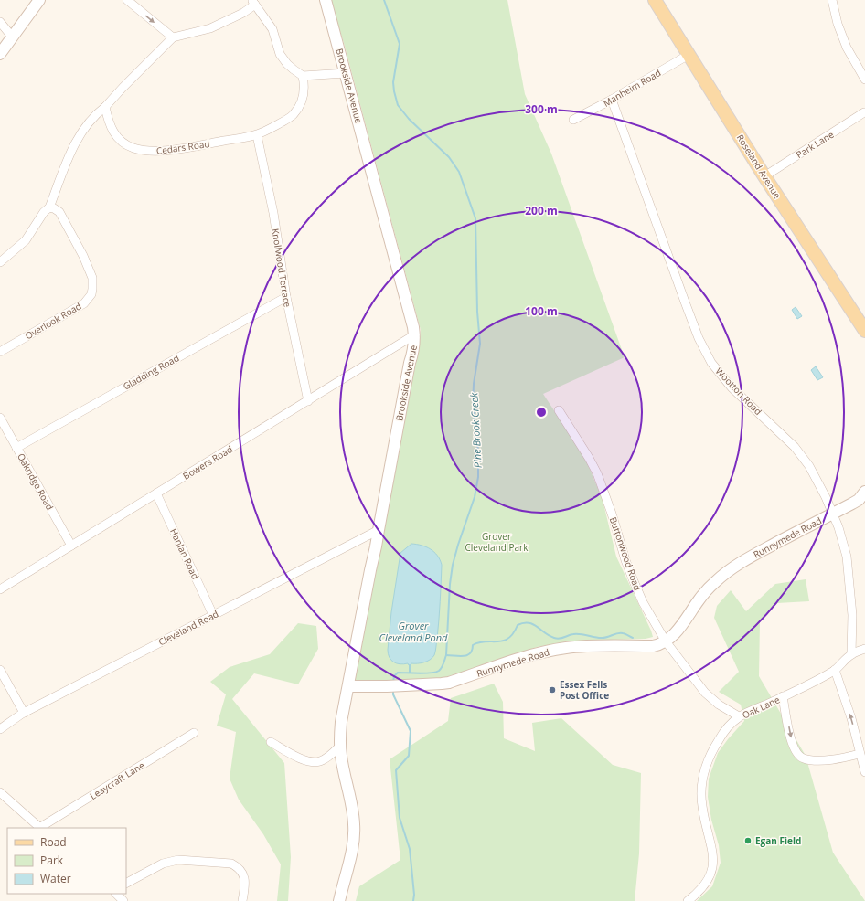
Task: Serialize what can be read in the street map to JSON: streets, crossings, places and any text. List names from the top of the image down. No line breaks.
{"streets":{"main road":["Roseland Avenue"],"street":["Brookside Avenue","Manheim Road","Park Lane","Cedars Road","Knollwood Terrace","Overlook Road","Gladding Road","Wootton Road","Bowers Road","Oakridge Road","Runnymede Road","Hanlan Road","Buttonwood Road","Cleveland Road","Oak Lane","Leaycraft Lane"]},"crossings":[["Brookside Avenue","Bowers Road"],["Brookside Avenue","Runnymede Road"],["Brookside Avenue","Cleveland Road"],["Manheim Road","Roseland Avenue"],["Manheim Road","Wootton Road"],["Park Lane","Roseland Avenue"],["Cedars Road","Knollwood Terrace"],["Knollwood Terrace","Gladding Road"],["Knollwood Terrace","Bowers Road"],["Gladding Road","Oakridge Road"],["Wootton Road","Runnymede Road"],["Wootton Road","Oak Lane"],["Bowers Road","Oakridge Road"],["Bowers Road","Hanlan Road"],["Runnymede Road","Buttonwood Road"],["Hanlan Road","Cleveland Road"],["Buttonwood Road","Oak Lane"]],"water":["Pine Brook Creek","Grover Cleveland Pond"],"parks":["Grover Cleveland Park"],"places":["Essex Fells Post Office","Egan Field"],"legend":["Road","Park","Water"],"rings":["300 m","200 m","100 m"]}
